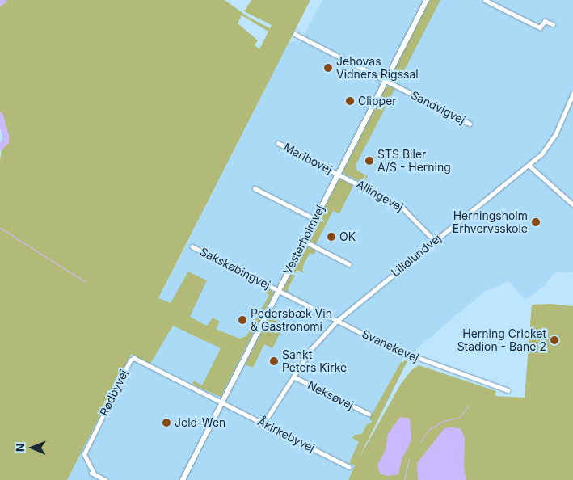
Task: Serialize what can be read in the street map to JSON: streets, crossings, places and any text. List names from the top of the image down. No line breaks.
{"streets":{"street":["Sandvigvej","Maribovej","Allingevej","Vesterholmvej","Lillelundvej","Sakskøbingvej","Svanekevej","Rødbyvej","Neksøvej","Åkirkebyvej"]},"crossings":[["Sandvigvej","Vesterholmvej"],["Maribovej","Allingevej"],["Maribovej","Vesterholmvej"],["Allingevej","Vesterholmvej"],["Allingevej","Lillelundvej"],["Vesterholmvej","Sakskøbingvej"],["Vesterholmvej","Svanekevej"],["Vesterholmvej","Rødbyvej"],["Vesterholmvej","Åkirkebyvej"],["Lillelundvej","Svanekevej"],["Lillelundvej","Neksøvej"],["Lillelundvej","Åkirkebyvej"],["Sakskøbingvej","Svanekevej"],["Rødbyvej","Åkirkebyvej"]],"places":["Jehovas Vidners Rigssal","Clipper","STS Biler A/S - Herning","Herningsholm Erhvervsskole","OK","Pedersbæk Vin & Gastronomi","Herning Cricket Stadion - Bane 2","Sankt Peters Kirke","Jeld-Wen"],"north":"left"}
